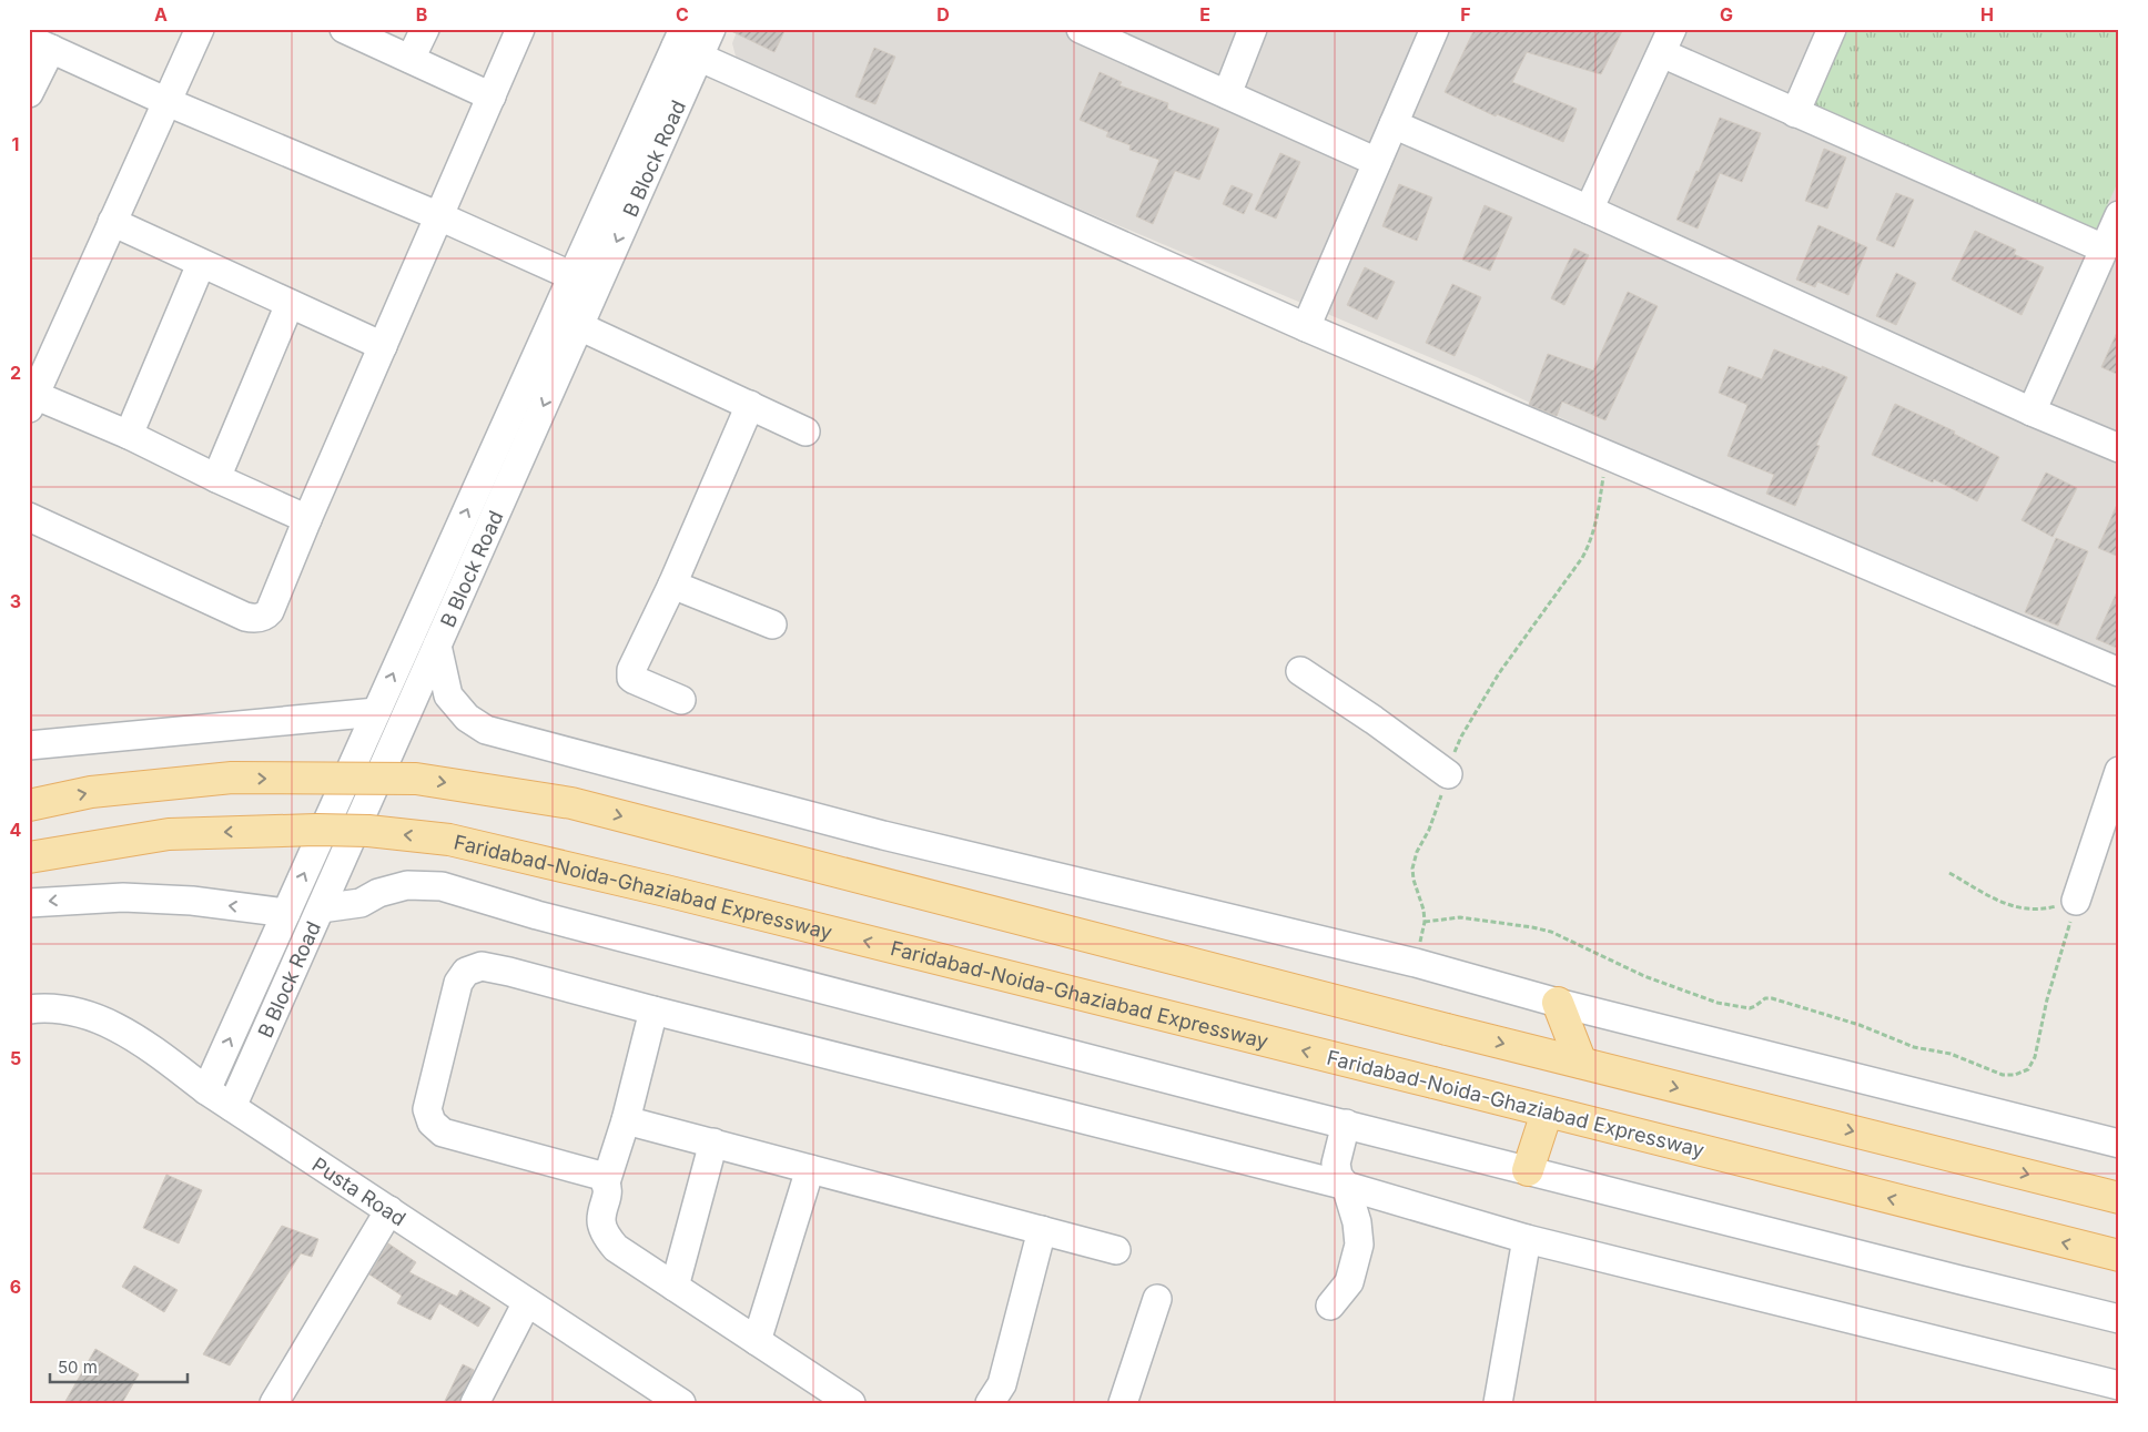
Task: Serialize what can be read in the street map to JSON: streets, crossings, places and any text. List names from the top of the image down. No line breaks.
{"streets":{"main road":["Faridabad-Noida-Ghaziabad Expressway"],"street":["B Block Road","Pusta Road"]},"crossings":[["B Block Road","Pusta Road"]],"scale_bar":"50 m","grid":{"columns":["A","B","C","D","E","F","G","H"],"rows":["1","2","3","4","5","6"]}}
